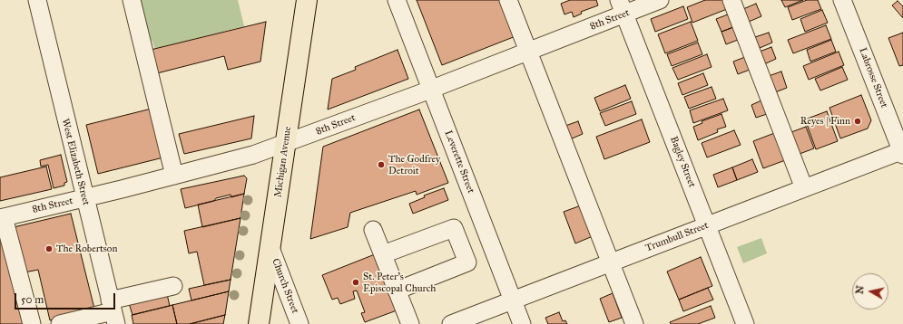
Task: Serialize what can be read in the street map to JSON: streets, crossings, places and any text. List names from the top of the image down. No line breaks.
{"streets":{"main road":["Michigan Avenue"],"street":["8th Street","Labrosse Street","West Elizabeth Street","Leverette Street","Bagley Street","Trumbull Street","Church Street"]},"crossings":[["8th Street","West Elizabeth Street"],["8th Street","Michigan Avenue"],["8th Street","Leverette Street"],["8th Street","Bagley Street"],["Labrosse Street","Trumbull Street"],["Michigan Avenue","Church Street"],["Leverette Street","Trumbull Street"],["Bagley Street","Trumbull Street"]],"places":["Reyes | Finn","The Godfrey Detroit","The Robertson","St. Peter's Episcopal Church"],"scale_bar":"50 m","north":"left"}
